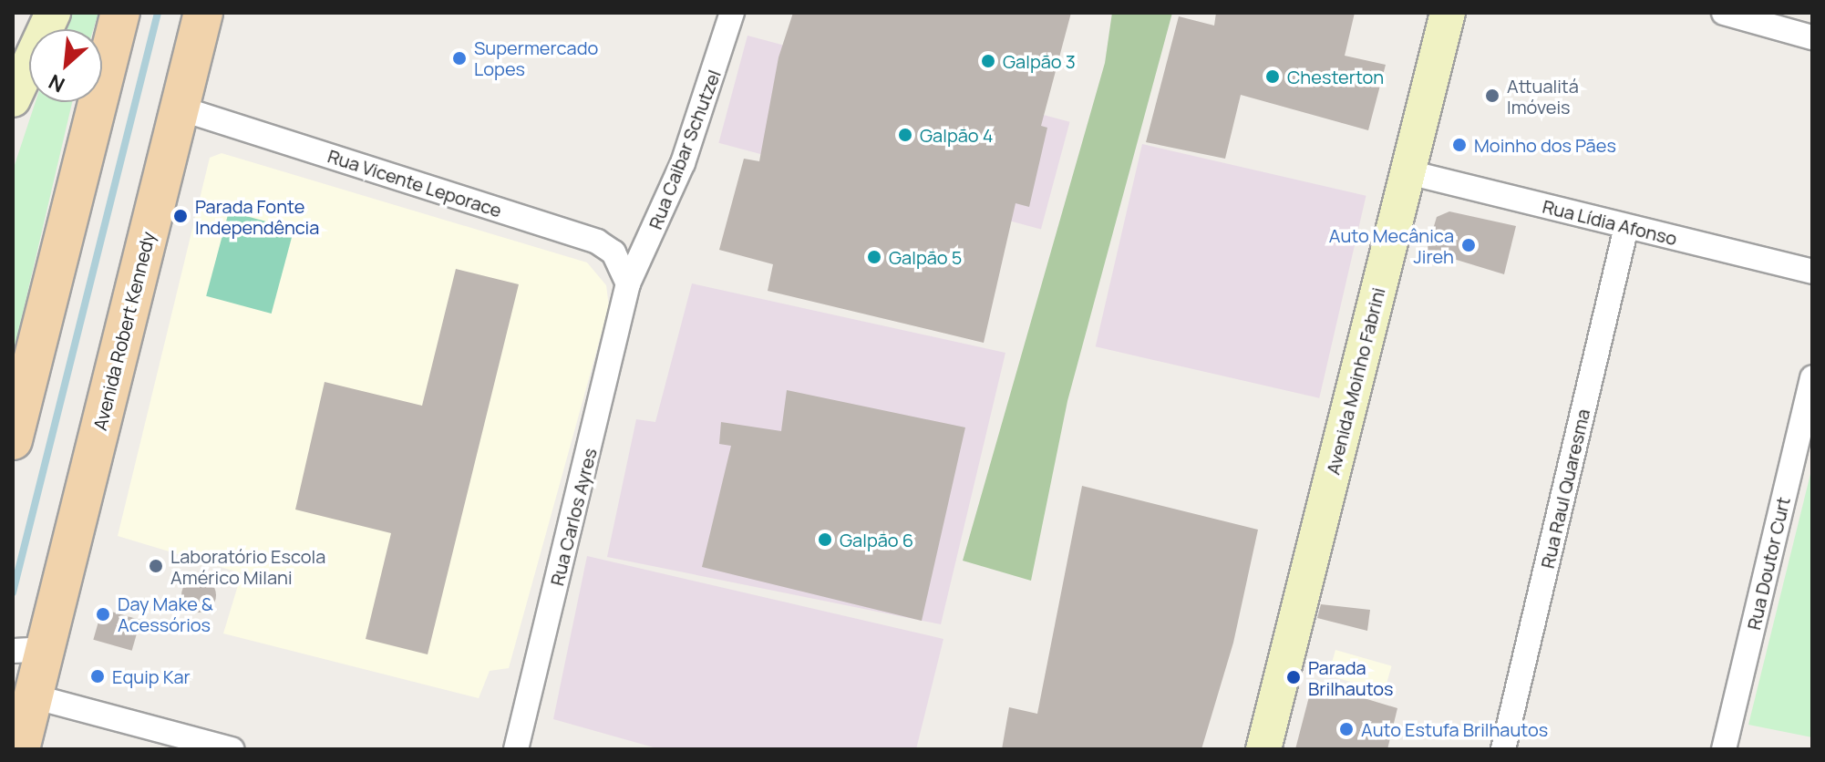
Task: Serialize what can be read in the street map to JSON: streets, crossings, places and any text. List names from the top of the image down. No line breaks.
{"streets":{"main road":["Avenida Robert Kennedy"],"street":["Rua Caibar Schutzel","Rua Vicente Leporace","Rua Lídia Afonso","Avenida Moinho Fabrini","Rua Raul Quaresma","Rua Carlos Ayres","Rua Doutor Curt"]},"crossings":[["Rua Caibar Schutzel","Rua Vicente Leporace"],["Rua Caibar Schutzel","Rua Carlos Ayres"],["Rua Vicente Leporace","Avenida Robert Kennedy"],["Rua Vicente Leporace","Rua Carlos Ayres"],["Rua Lídia Afonso","Avenida Moinho Fabrini"],["Rua Lídia Afonso","Rua Raul Quaresma"]],"places":["Supermercado Lopes","Galpão 3","Chesterton","Attualitá Imóveis","Galpão 4","Moinho dos Pães","Parada Fonte Independência","Auto Mecânica Jireh","Galpão 5","Galpão 6","Laboratório Escola Américo Milani","Day Make & Acessórios","Equip Kar","Parada Brilhautos","Auto Estufa Brilhautos"],"north":"bottom left"}
